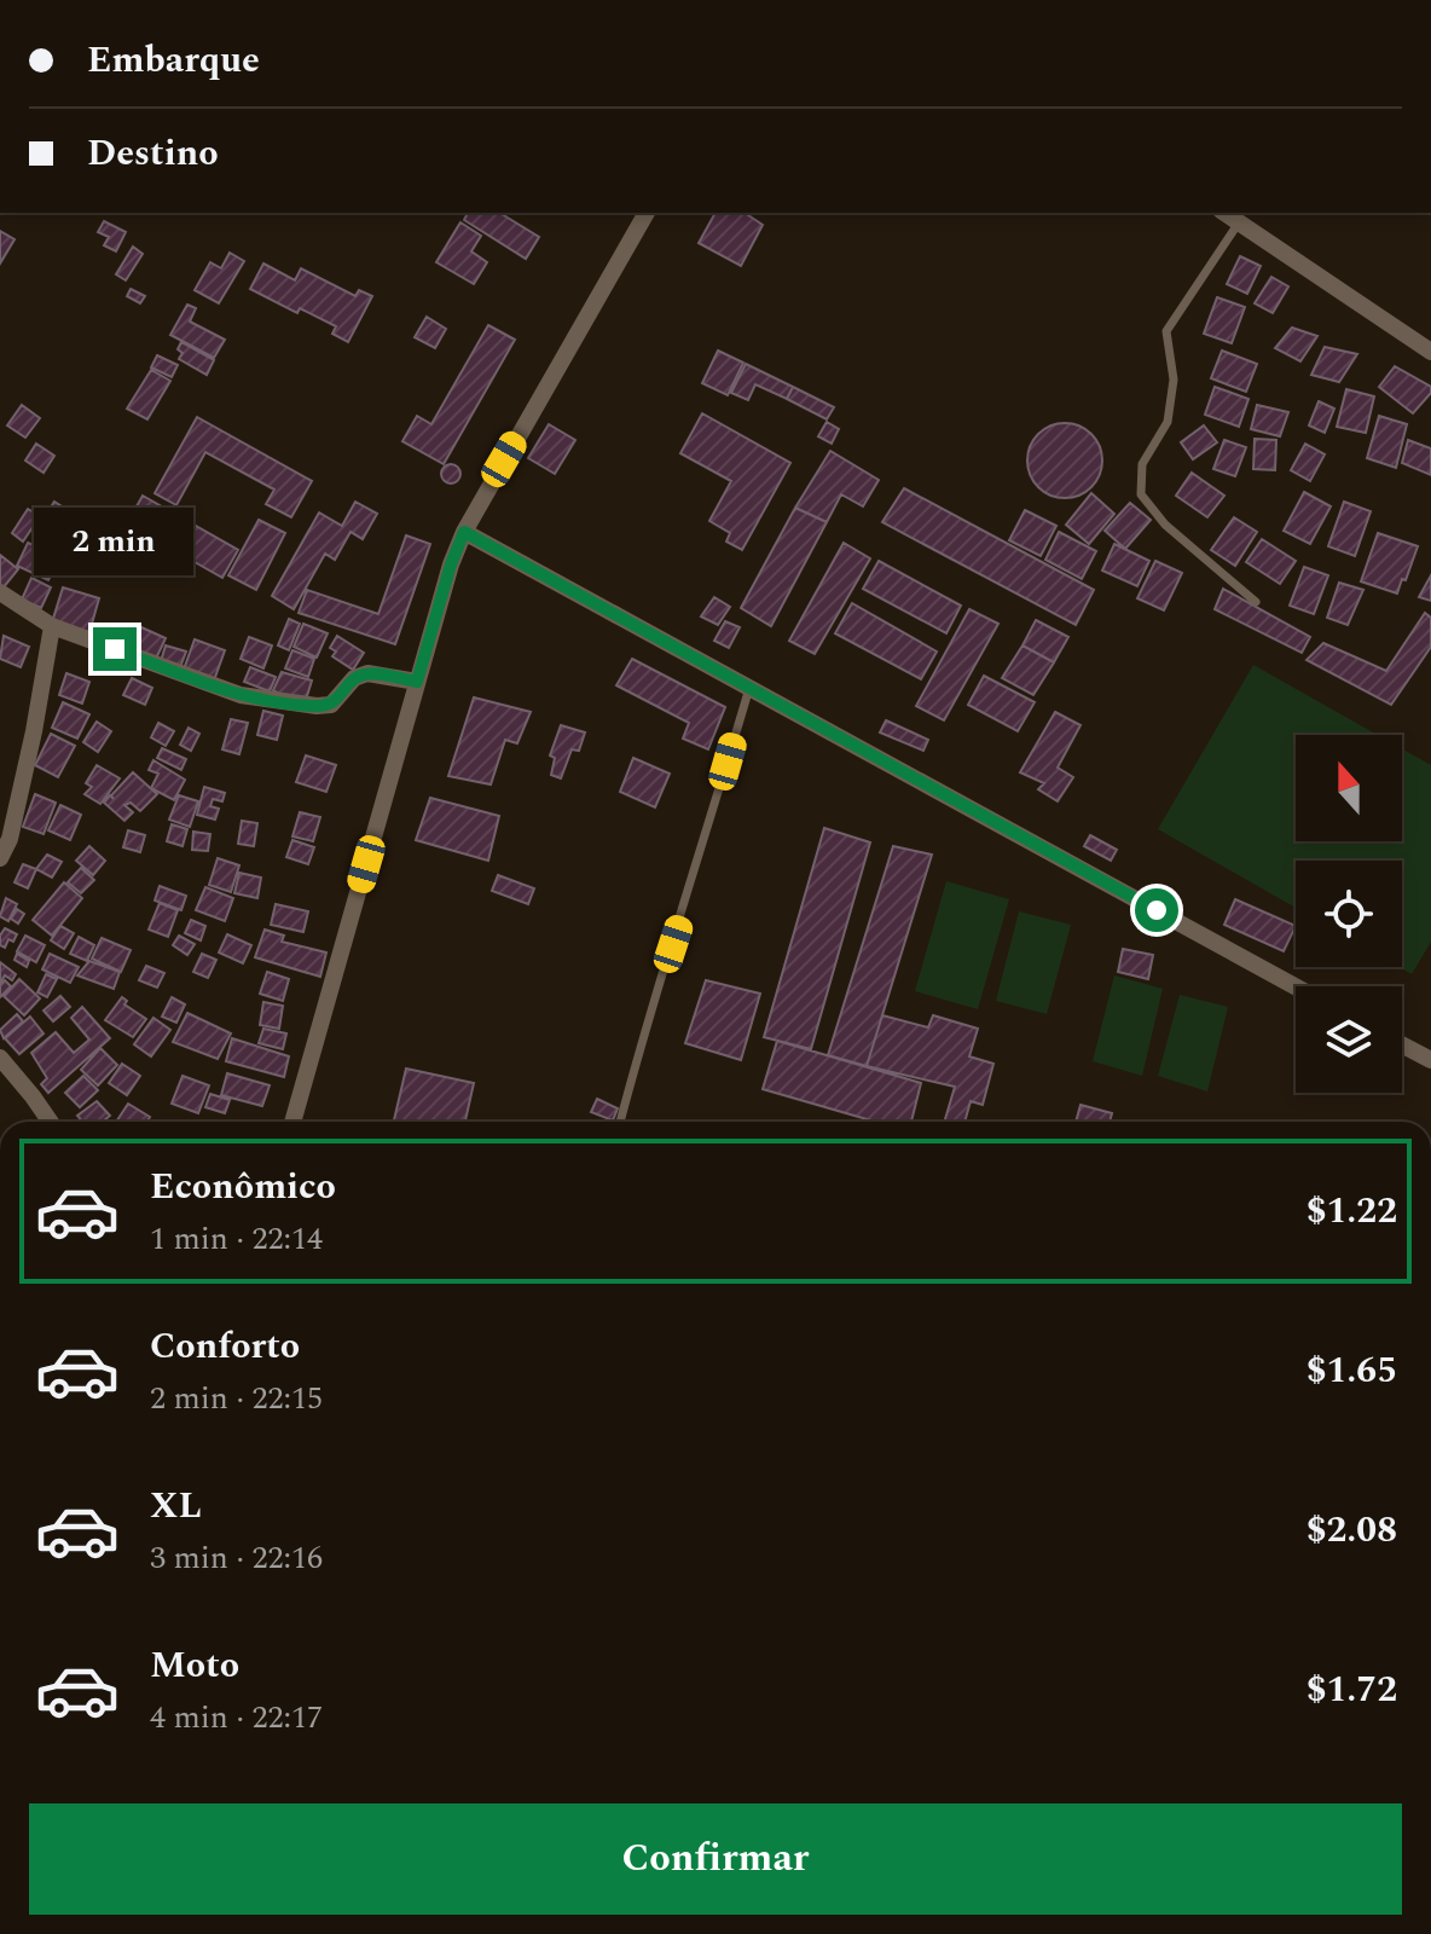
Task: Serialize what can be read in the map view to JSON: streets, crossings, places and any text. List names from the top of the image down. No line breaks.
{"north":"top","page":{"banner":["Embarque","Destino"],"bubble":"2 min","list":[{"name":"Econômico","note":"1 min · 22:14","value":"$1.22"},{"name":"Conforto","note":"2 min · 22:15","value":"$1.65"},{"name":"XL","note":"3 min · 22:16","value":"$2.08"},{"name":"Moto","note":"4 min · 22:17","value":"$1.72"}],"buttons":"Confirmar"}}
